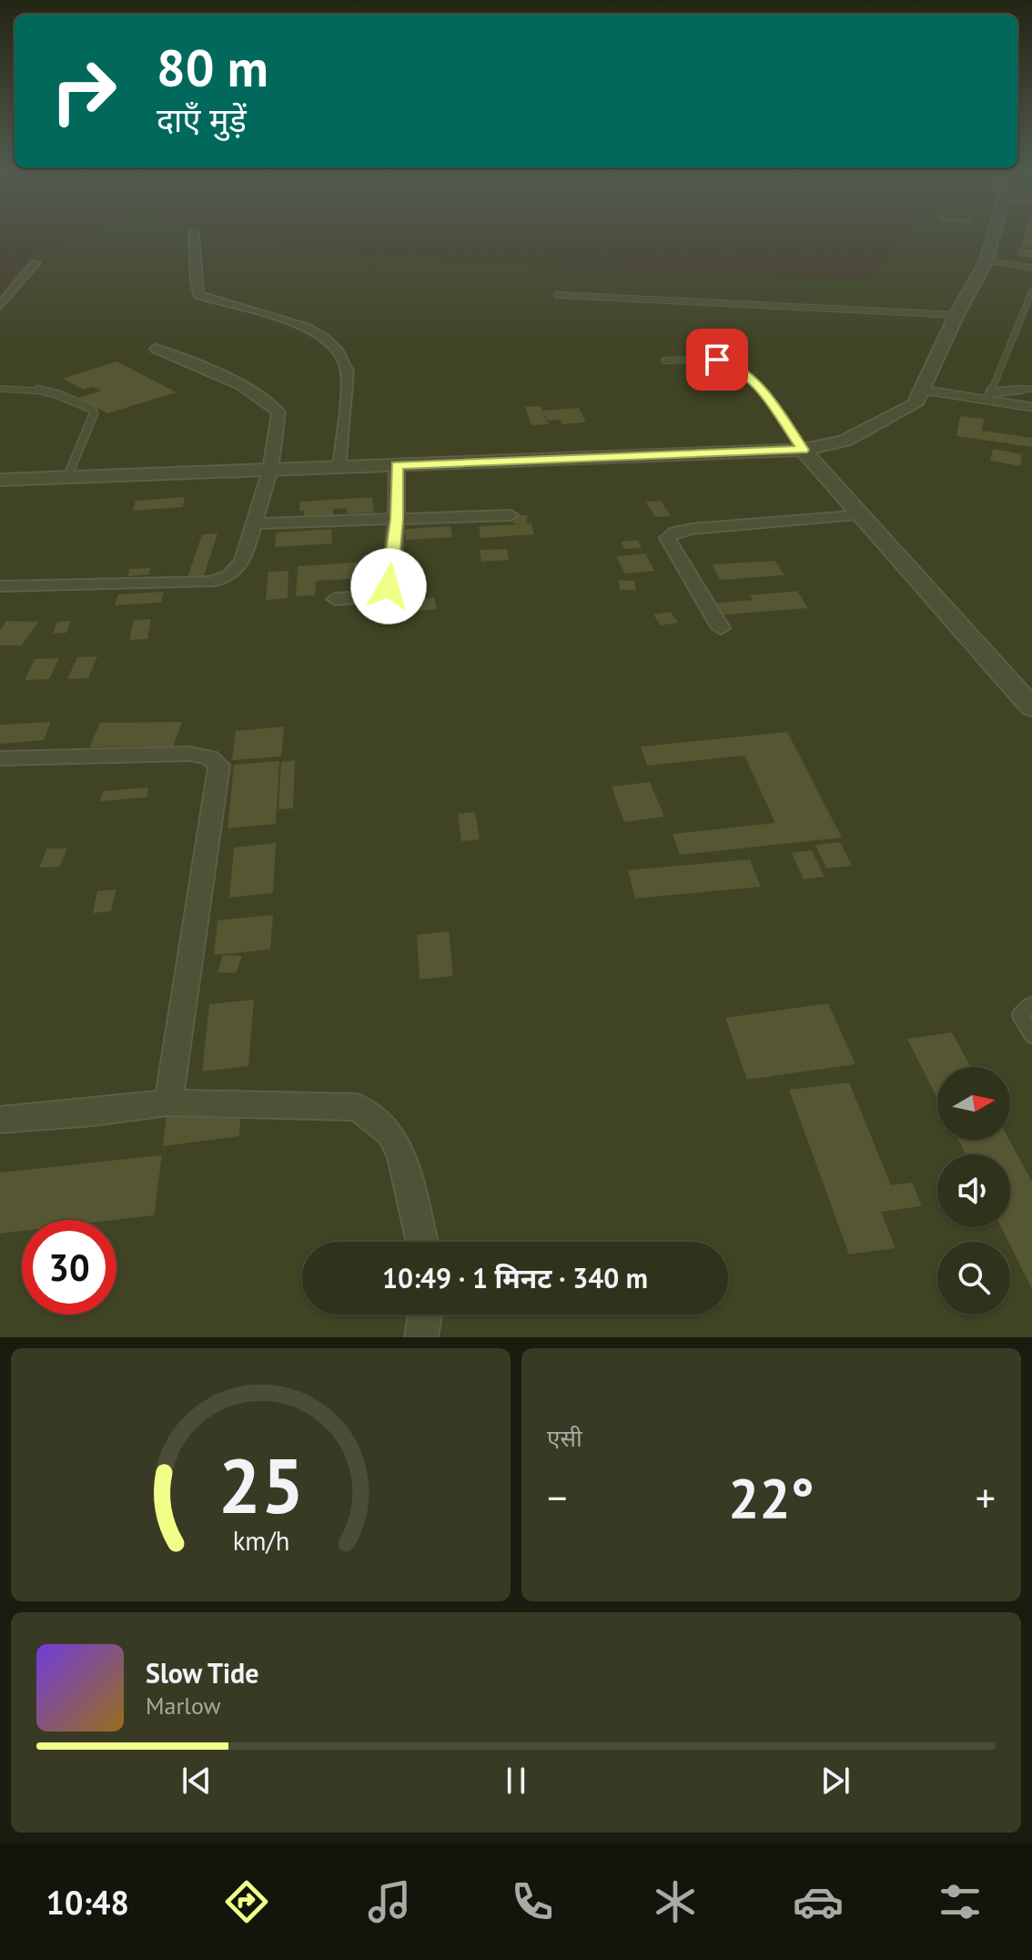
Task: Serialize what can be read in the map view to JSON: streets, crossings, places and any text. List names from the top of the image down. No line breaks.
{"north":"right","page":{"turn":["80 m","दाएँ मुड़ें"],"limit":"30","trip":"10:49 · 1 मिनट · 340 m","tile":"एसी","heat":["−","22°","+"],"song":["Slow Tide","Marlow"],"tabs":"10:48","gauge":["25","km/h"]}}
